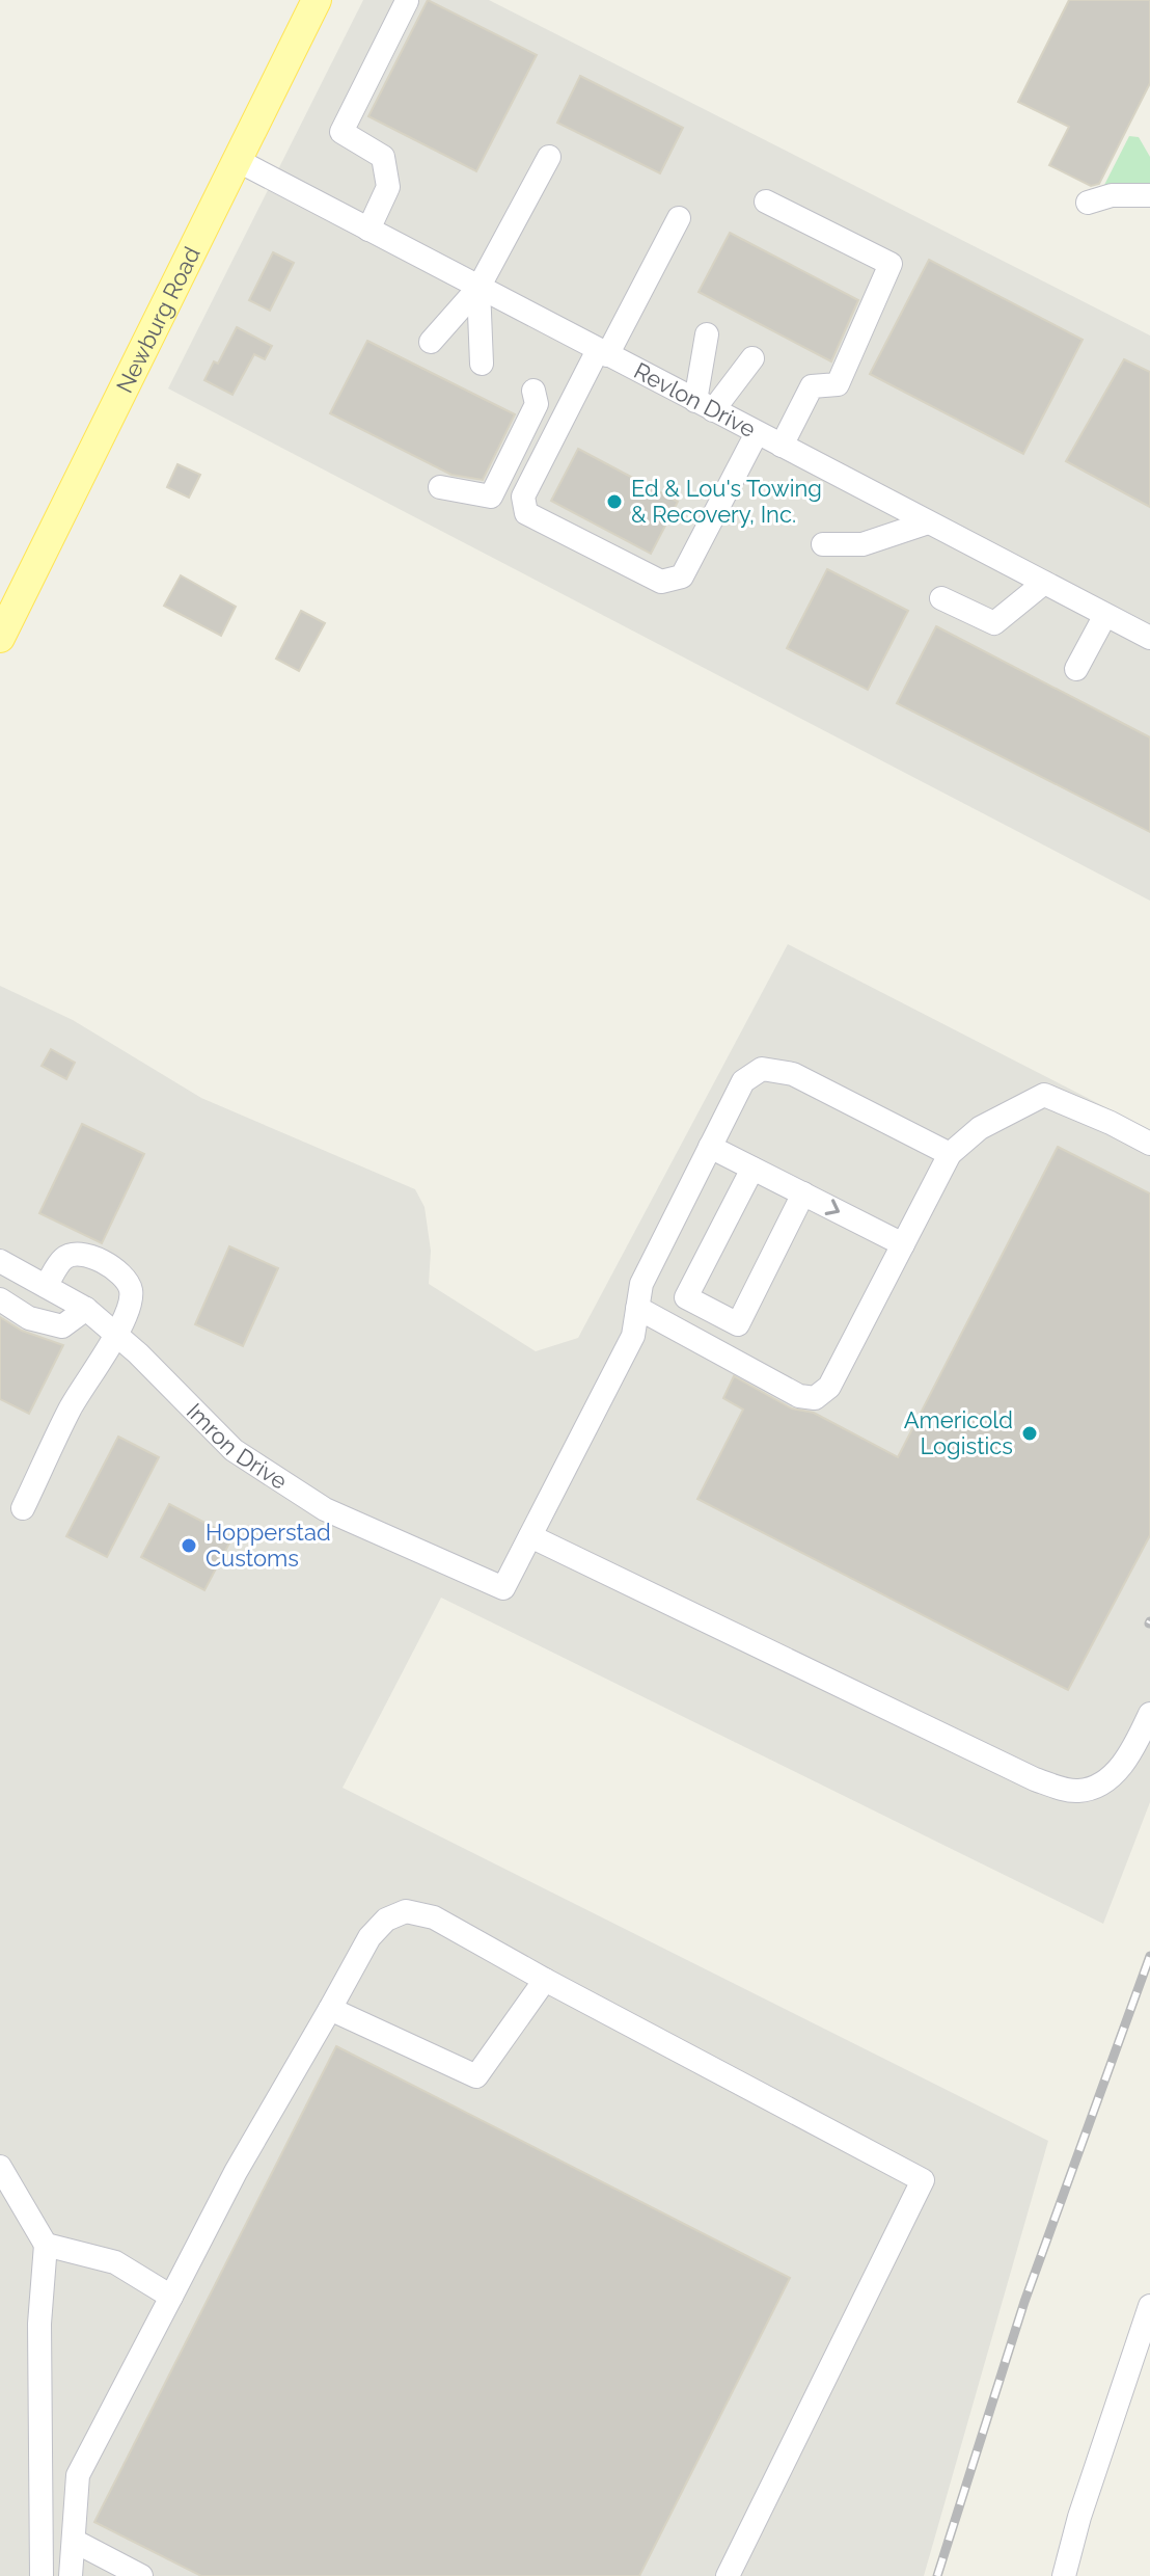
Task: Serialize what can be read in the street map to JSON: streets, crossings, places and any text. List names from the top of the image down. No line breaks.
{"streets":{"main road":["Newburg Road"],"street":["Revlon Drive","Imron Drive"]},"crossings":[["Newburg Road","Revlon Drive"]],"places":["Ed & Lou's Towing & Recovery, Inc.","Americold Logistics","Hopperstad Customs"]}
